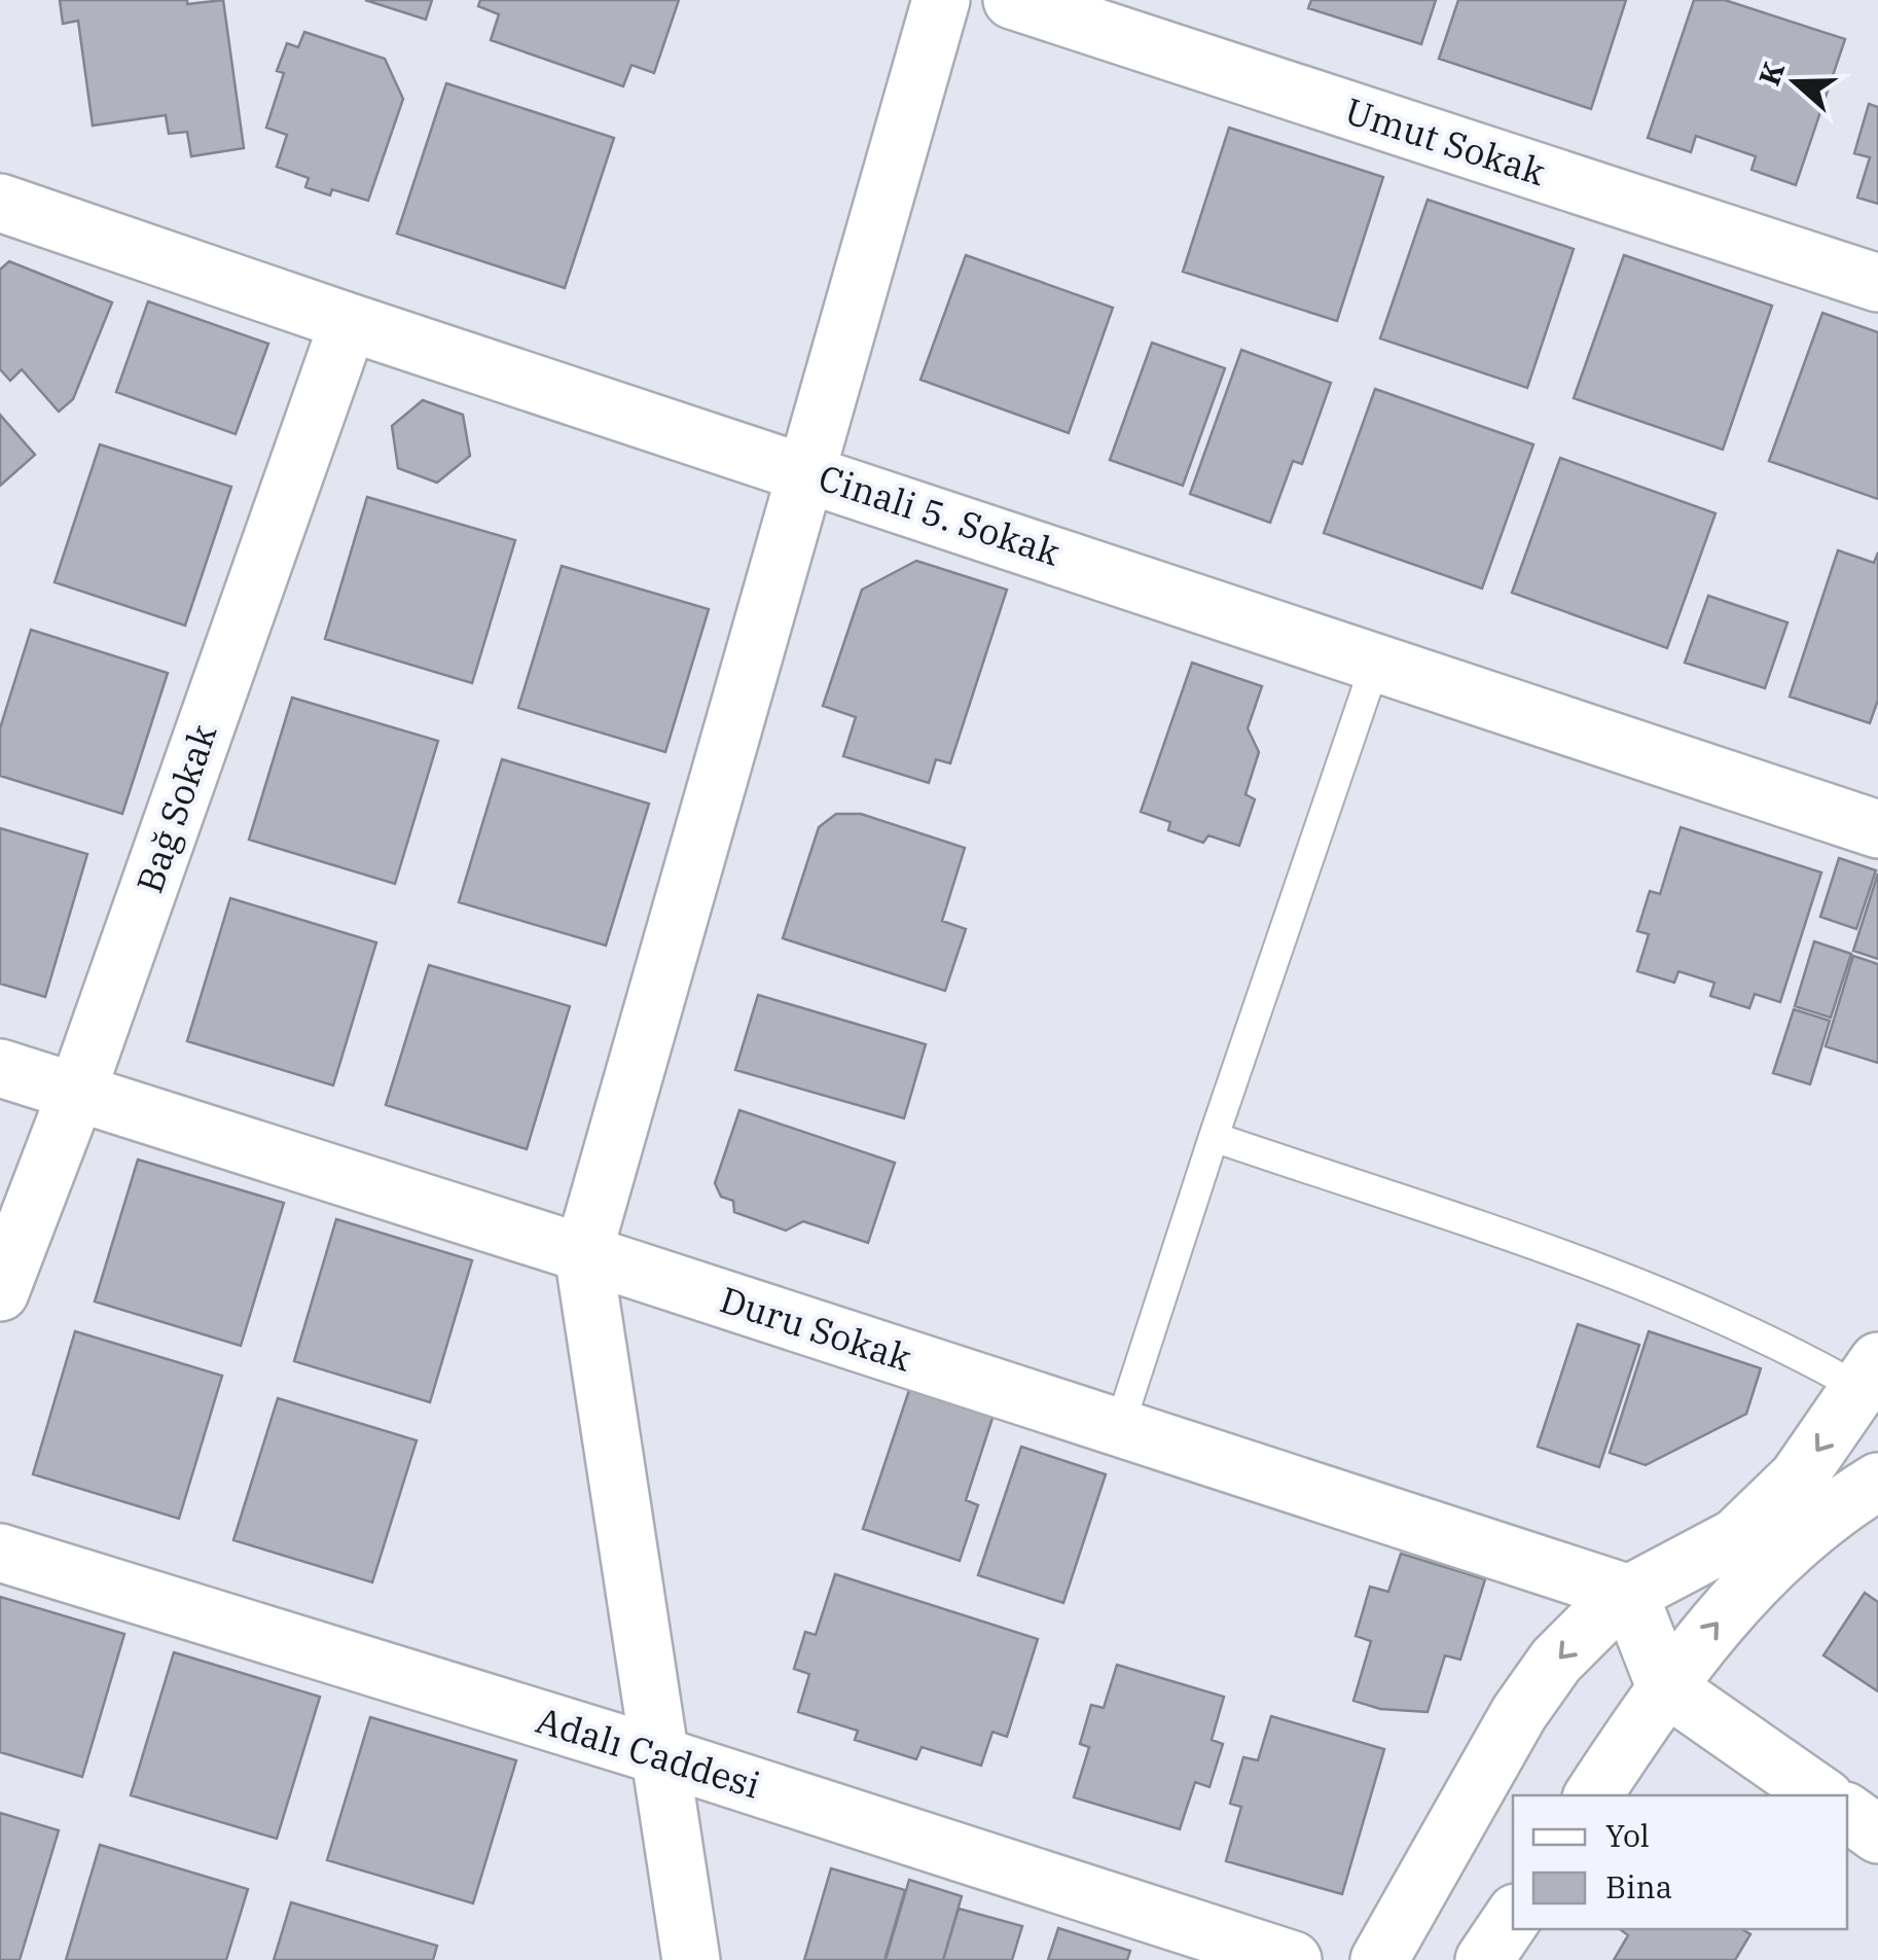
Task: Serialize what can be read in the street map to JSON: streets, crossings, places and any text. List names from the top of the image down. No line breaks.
{"streets":{"street":["Umut Sokak","Cinali 5. Sokak","Bağ Sokak","Duru Sokak","Adalı Caddesi"]},"crossings":[["Cinali 5. Sokak","Bağ Sokak"],["Bağ Sokak","Duru Sokak"]],"legend":["Yol","Bina"],"north":"left"}
